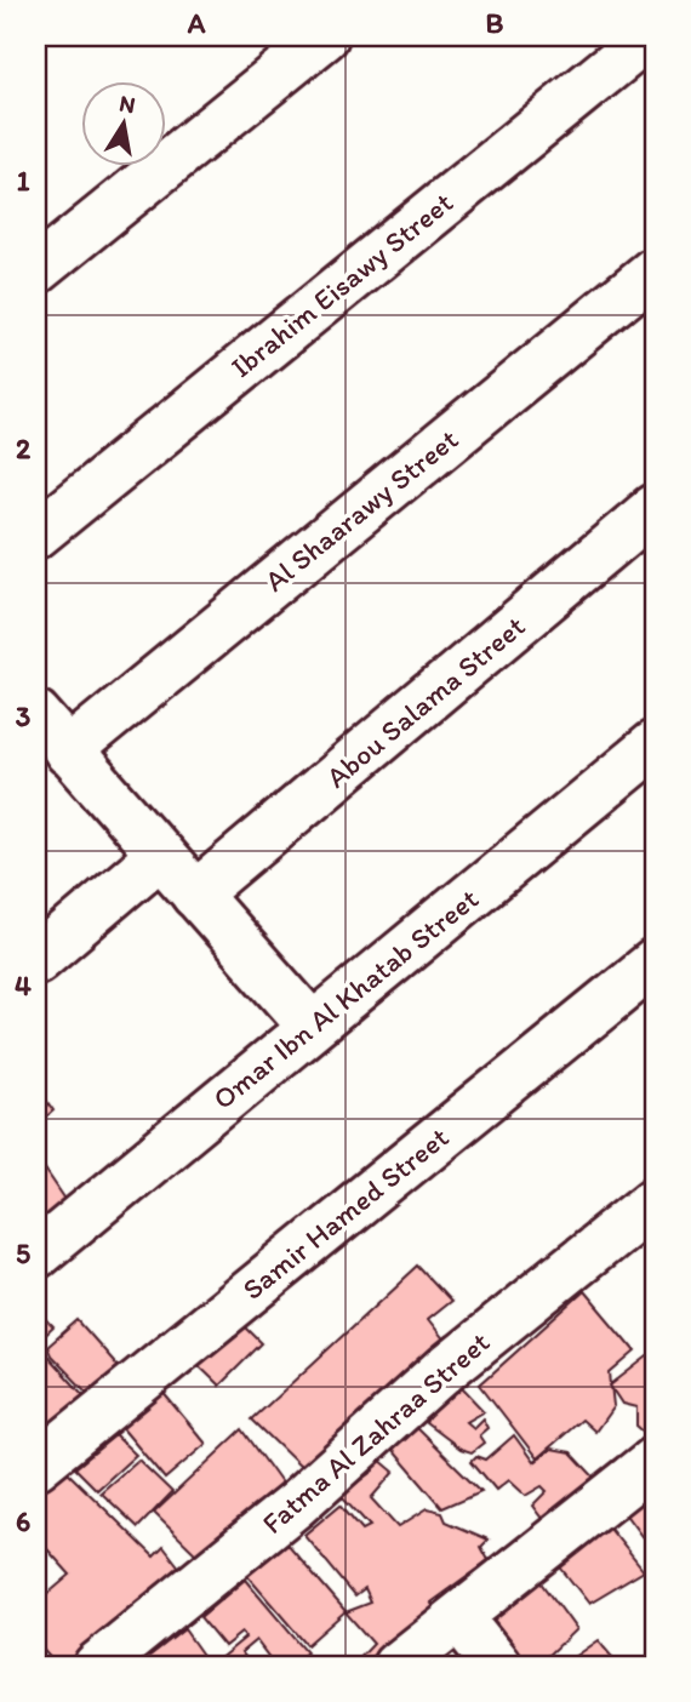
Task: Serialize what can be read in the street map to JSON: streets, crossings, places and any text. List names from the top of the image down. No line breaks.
{"streets":{"street":["Ibrahim Eisawy Street","Al Shaarawy Street","Abou Salama Street","Omar Ibn Al Khatab Street","Samir Hamed Street","Fatma Al Zahraa Street"]},"north":"top","grid":{"columns":["A","B"],"rows":["1","2","3","4","5","6"]}}
